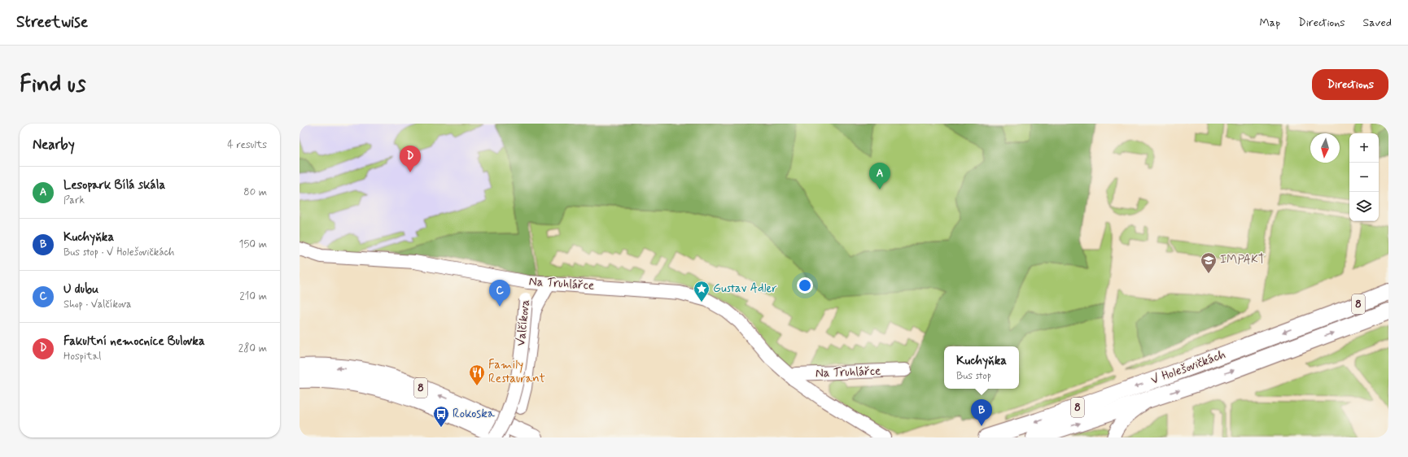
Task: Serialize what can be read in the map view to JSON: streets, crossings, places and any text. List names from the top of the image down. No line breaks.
{"streets":{"main road":["8","V Holešovičkách"],"street":["Na Truhlářce","Valčíkova"]},"crossings":[["Na Truhlářce","Valčíkova"]],"places":{"school or university":["IMPAKT"],"place":["Gustav Adler"],"restaurant":["Family Restaurant"],"bus stop":["Rokoska"]},"north":"bottom","page":{"header":"Streetwise","nav":["Map","Directions","Saved"],"buttons":"Directions","title":"Find us","heading":["Nearby","4 results"],"map_buttons":["+","−"],"pins":["D","A","C","B"],"list":[{"mark":"A","name":"Lesopark Bílá skála","note":"Park","value":"80 m"},{"mark":"B","name":"Kuchyňka","note":"Bus stop · V Holešovičkách","value":"150 m"},{"mark":"C","name":"U dubu","note":"Shop · Valčíkova","value":"210 m"},{"mark":"D","name":"Fakultní nemocnice Bulovka","note":"Hospital","value":"280 m"}],"popup":["Kuchyňka","Bus stop"]}}
